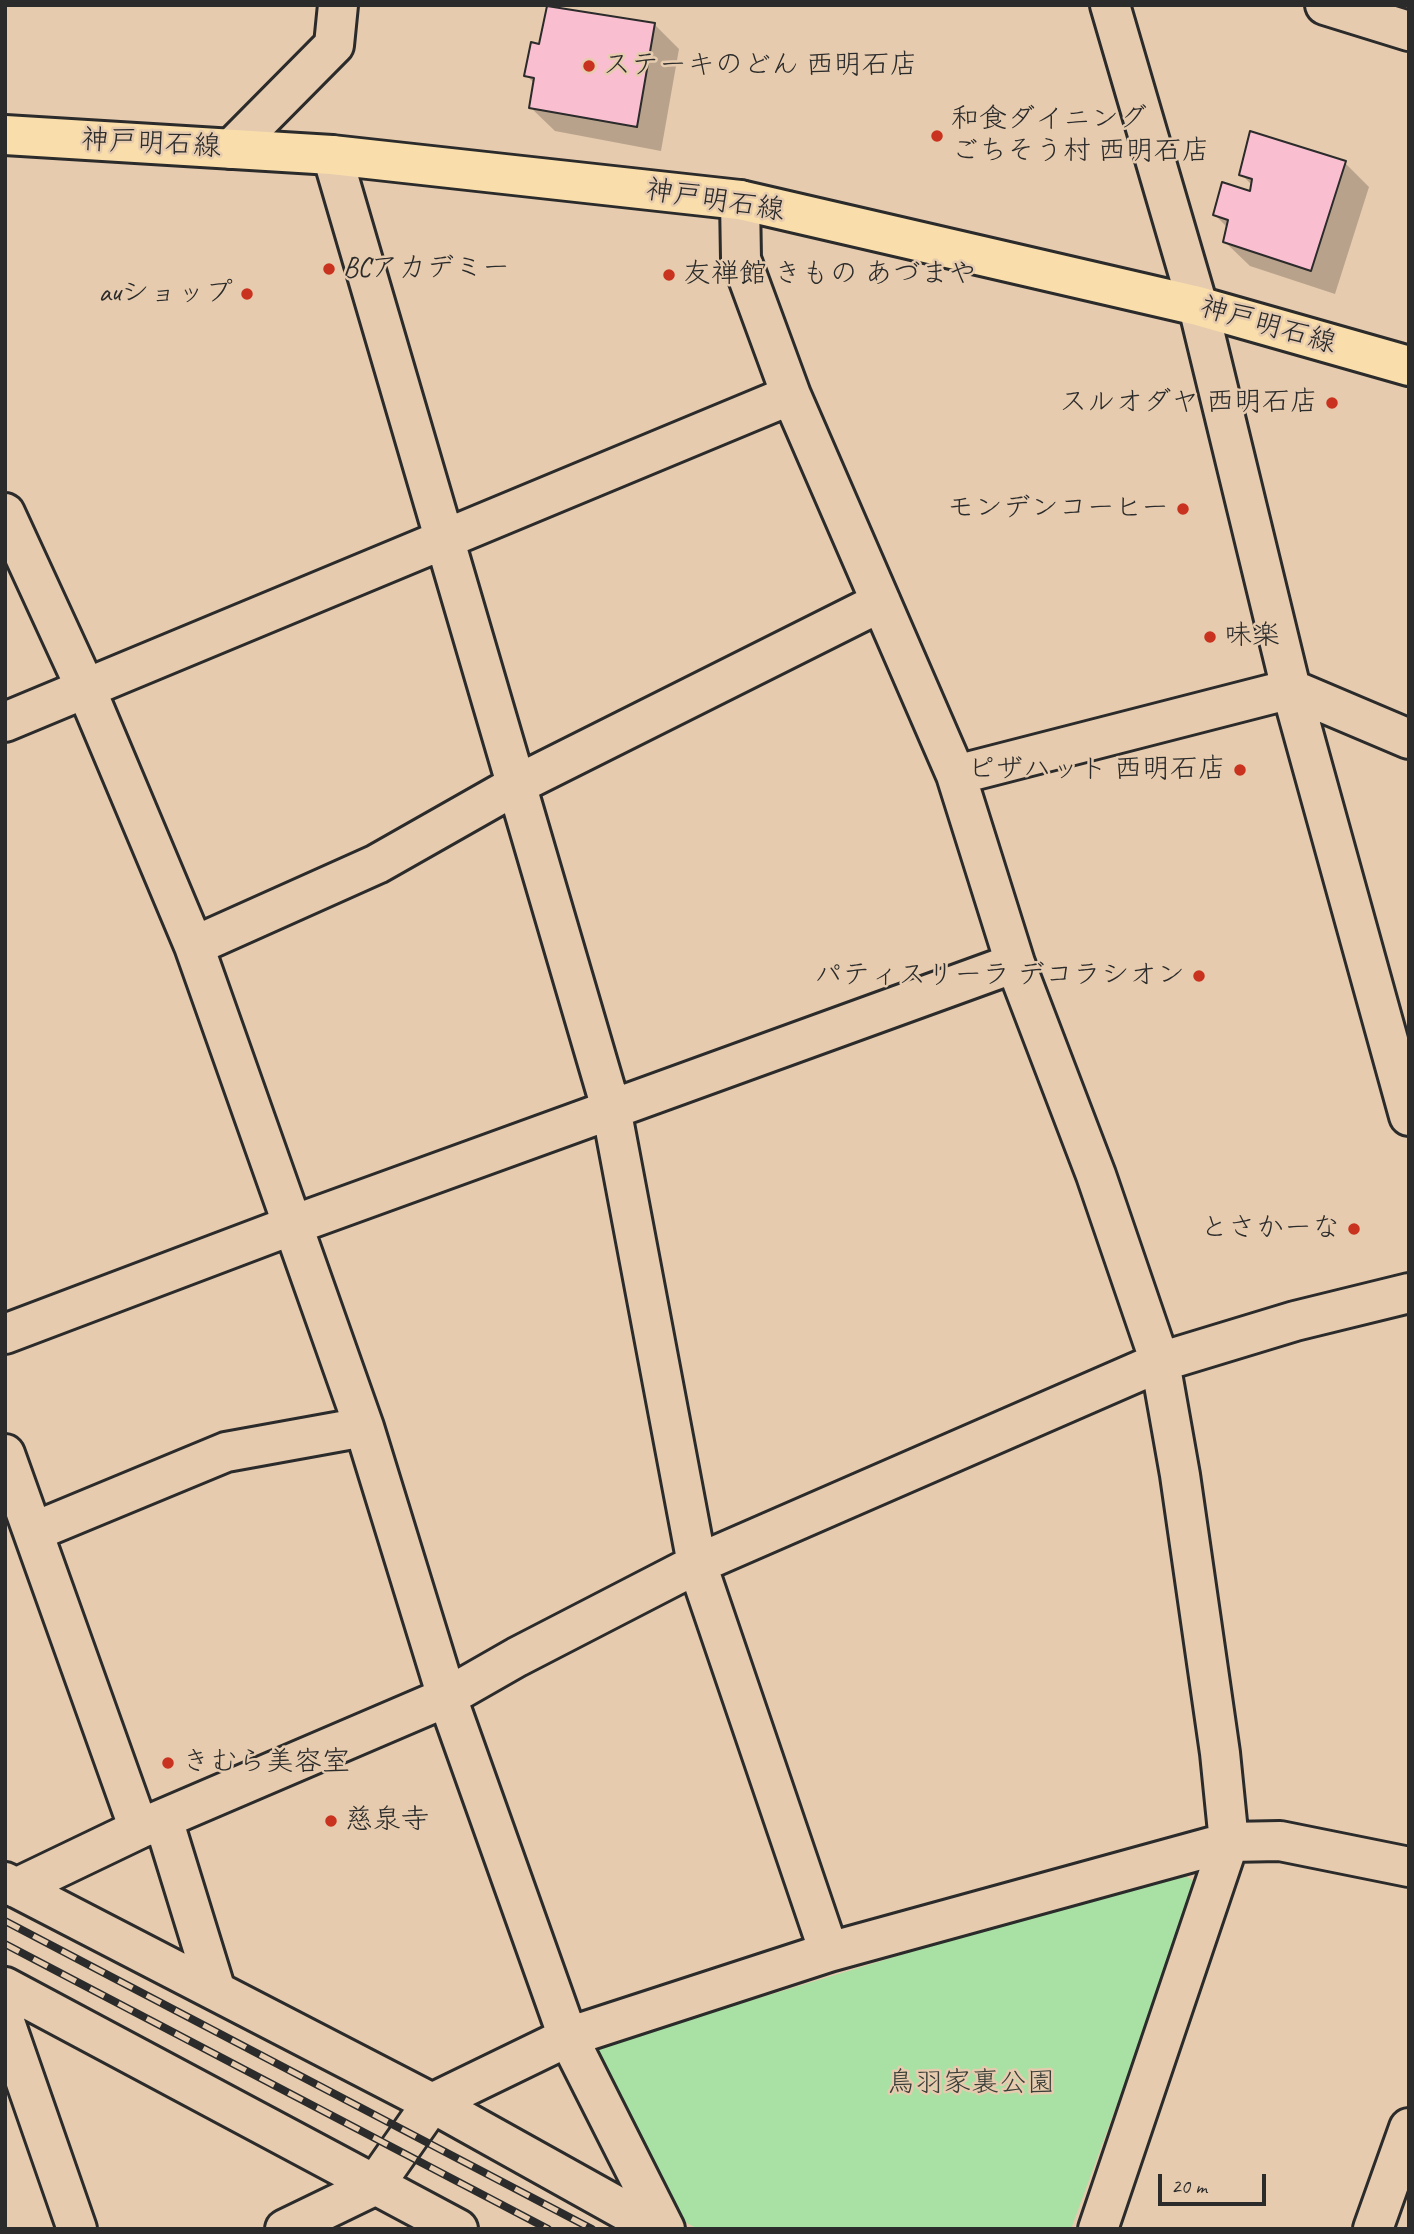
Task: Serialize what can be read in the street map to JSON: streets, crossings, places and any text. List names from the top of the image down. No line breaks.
{"streets":{"main road":["神戸明石線"]},"parks":["鳥羽家裏公園"],"places":["ステーキのどん 西明石店","和食ダイニング ごちそう村 西明石店","BCアカデミー","友禅館 きもの あづまや","auショップ","スルオダヤ 西明石店","モンデンコーヒー","味楽","ピザハット 西明石店","パティスリーラ デコラシオン","とさかーな","きむら美容室","慈泉寺"],"scale_bar":"20 m"}
